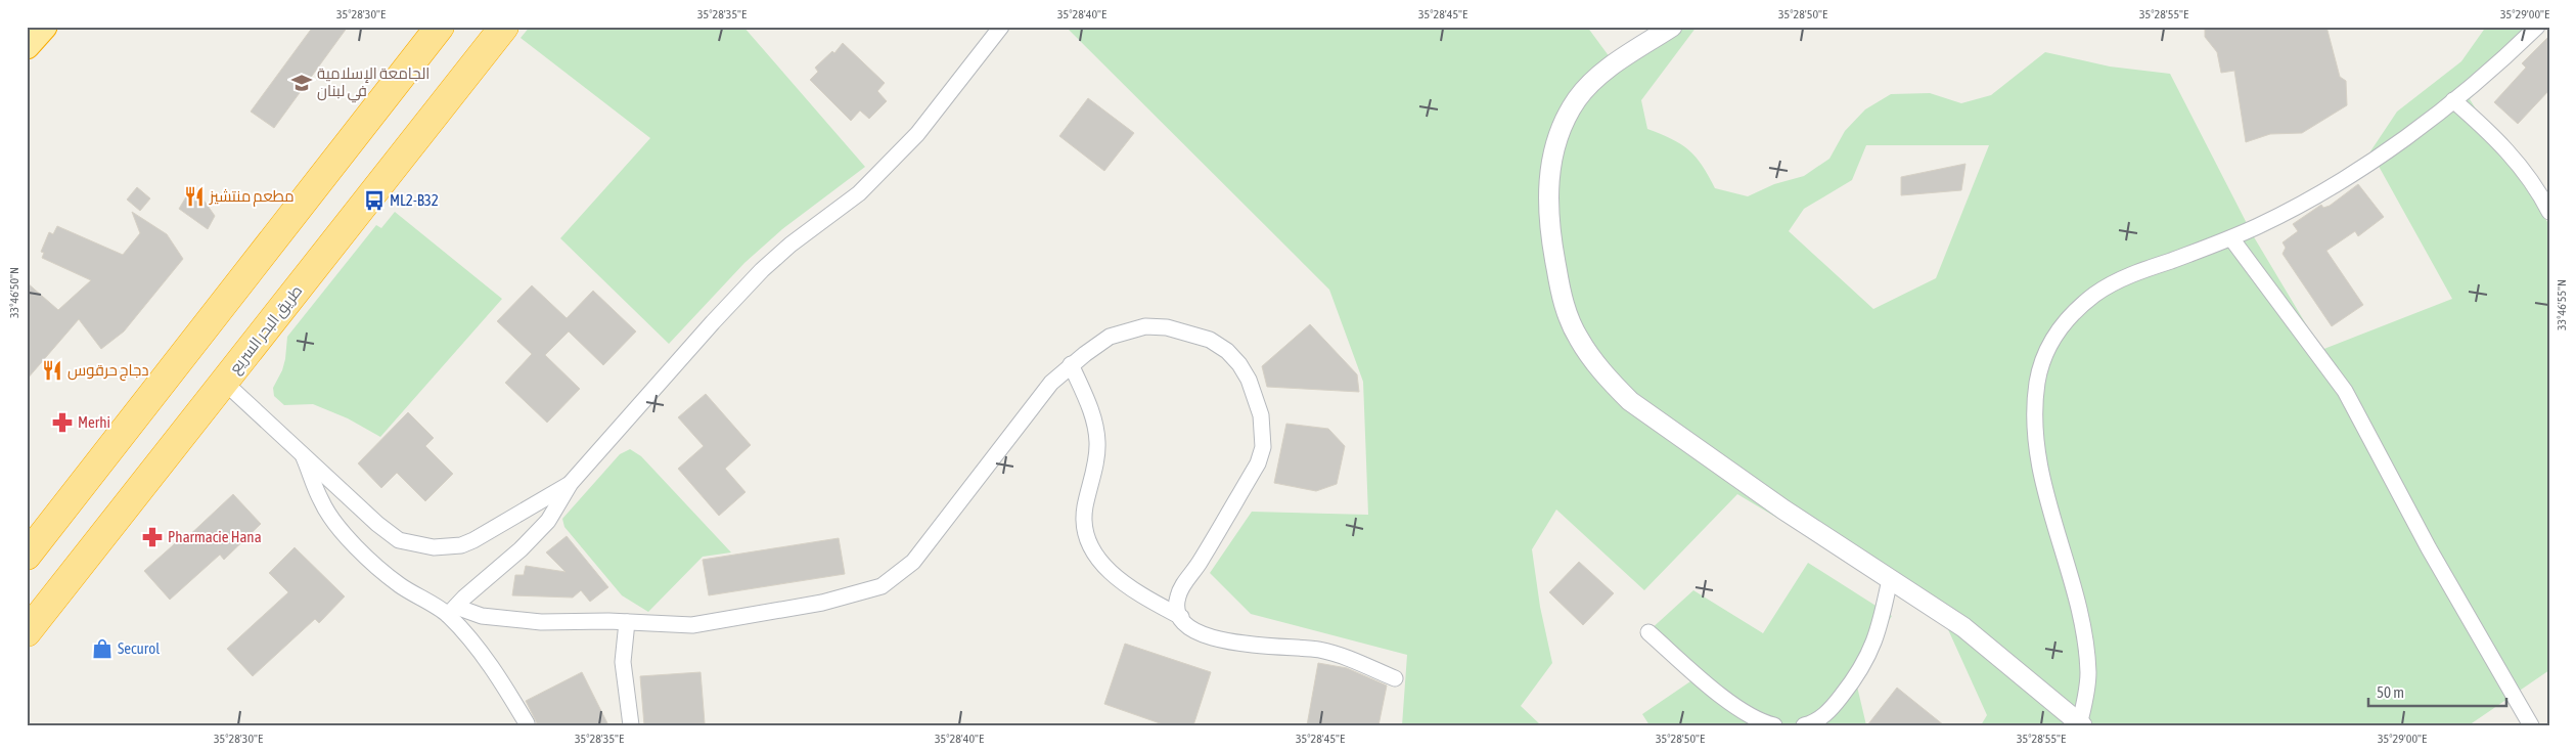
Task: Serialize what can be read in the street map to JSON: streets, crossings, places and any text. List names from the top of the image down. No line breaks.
{"streets":{"highway":["طريق البحر السريع"]},"places":{"school or university":["الجامعة الإسلامية في لبنان"],"restaurant":["مطعم منتشيز","دجاج حرقوس"],"bus stop":["ML2-B32"],"pharmacy":["Merhi","Pharmacie Hana"],"shop":["Securol"]},"scale_bar":"50 m","coordinates":["35°28'30\"E","35°28'35\"E","35°28'40\"E","35°28'45\"E","35°28'50\"E","35°28'55\"E","35°29'00\"E","33°46'50\"N","33°46'55\"N"]}
